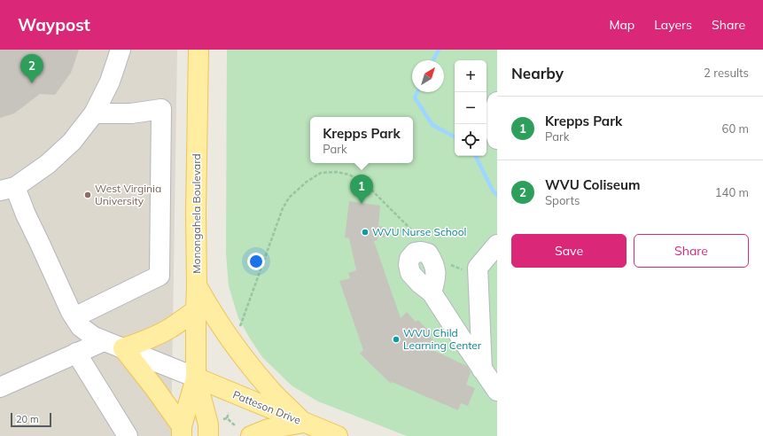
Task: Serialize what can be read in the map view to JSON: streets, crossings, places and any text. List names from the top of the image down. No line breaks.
{"streets":{"main road":["Monongahela Boulevard","Patteson Drive"]},"crossings":[["Monongahela Boulevard","Patteson Drive"]],"places":["West Virginia University","WVU Nurse School","WVU Child Learning Center"],"scale_bar":"20 m","north":"top right","page":{"header":"Waypost","nav":["Map","Layers","Share"],"heading":["Nearby","2 results"],"pins":["2","1"],"map_buttons":["+","−"],"list":[{"mark":"1","name":"Krepps Park","note":"Park","value":"60 m"},{"mark":"2","name":"WVU Coliseum","note":"Sports","value":"140 m"}],"popup":["Krepps Park","Park"],"buttons":["Save","Share"],"scale":"20 m"}}
